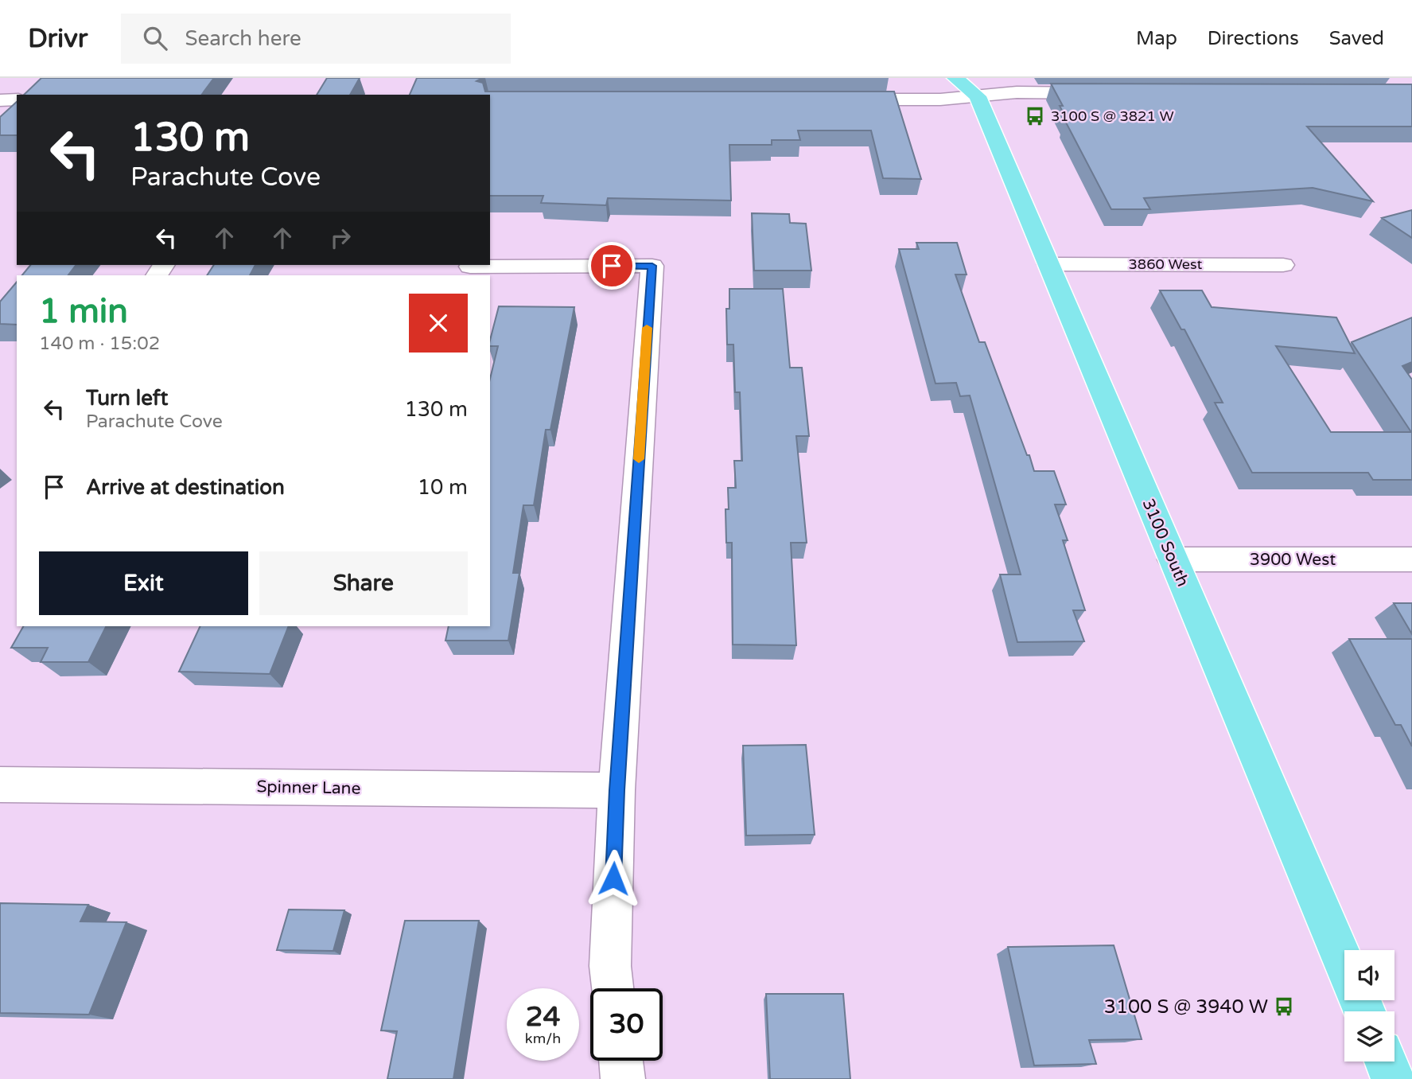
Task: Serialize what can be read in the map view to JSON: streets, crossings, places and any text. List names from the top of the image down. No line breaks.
{"streets":{"main road":["3100 South"],"street":["3860 West","3900 West","Spinner Lane"]},"crossings":[["3860 West","3100 South"],["3100 South","3900 West"]],"places":{"bus stop":["3100 S @ 3821 W","3100 S @ 3940 W"]},"page":{"header":"Drivr","search":"Search here","nav":["Map","Directions","Saved"],"turn":["130 m","Parachute Cove"],"heading":["1 min","140 m · 15:02"],"list":[{"name":"Turn left","note":"Parachute Cove","value":"130 m"},{"name":"Arrive at destination","value":"10 m"}],"buttons":["Exit","Share"],"speed":"24 km/h","limit":"30"}}
